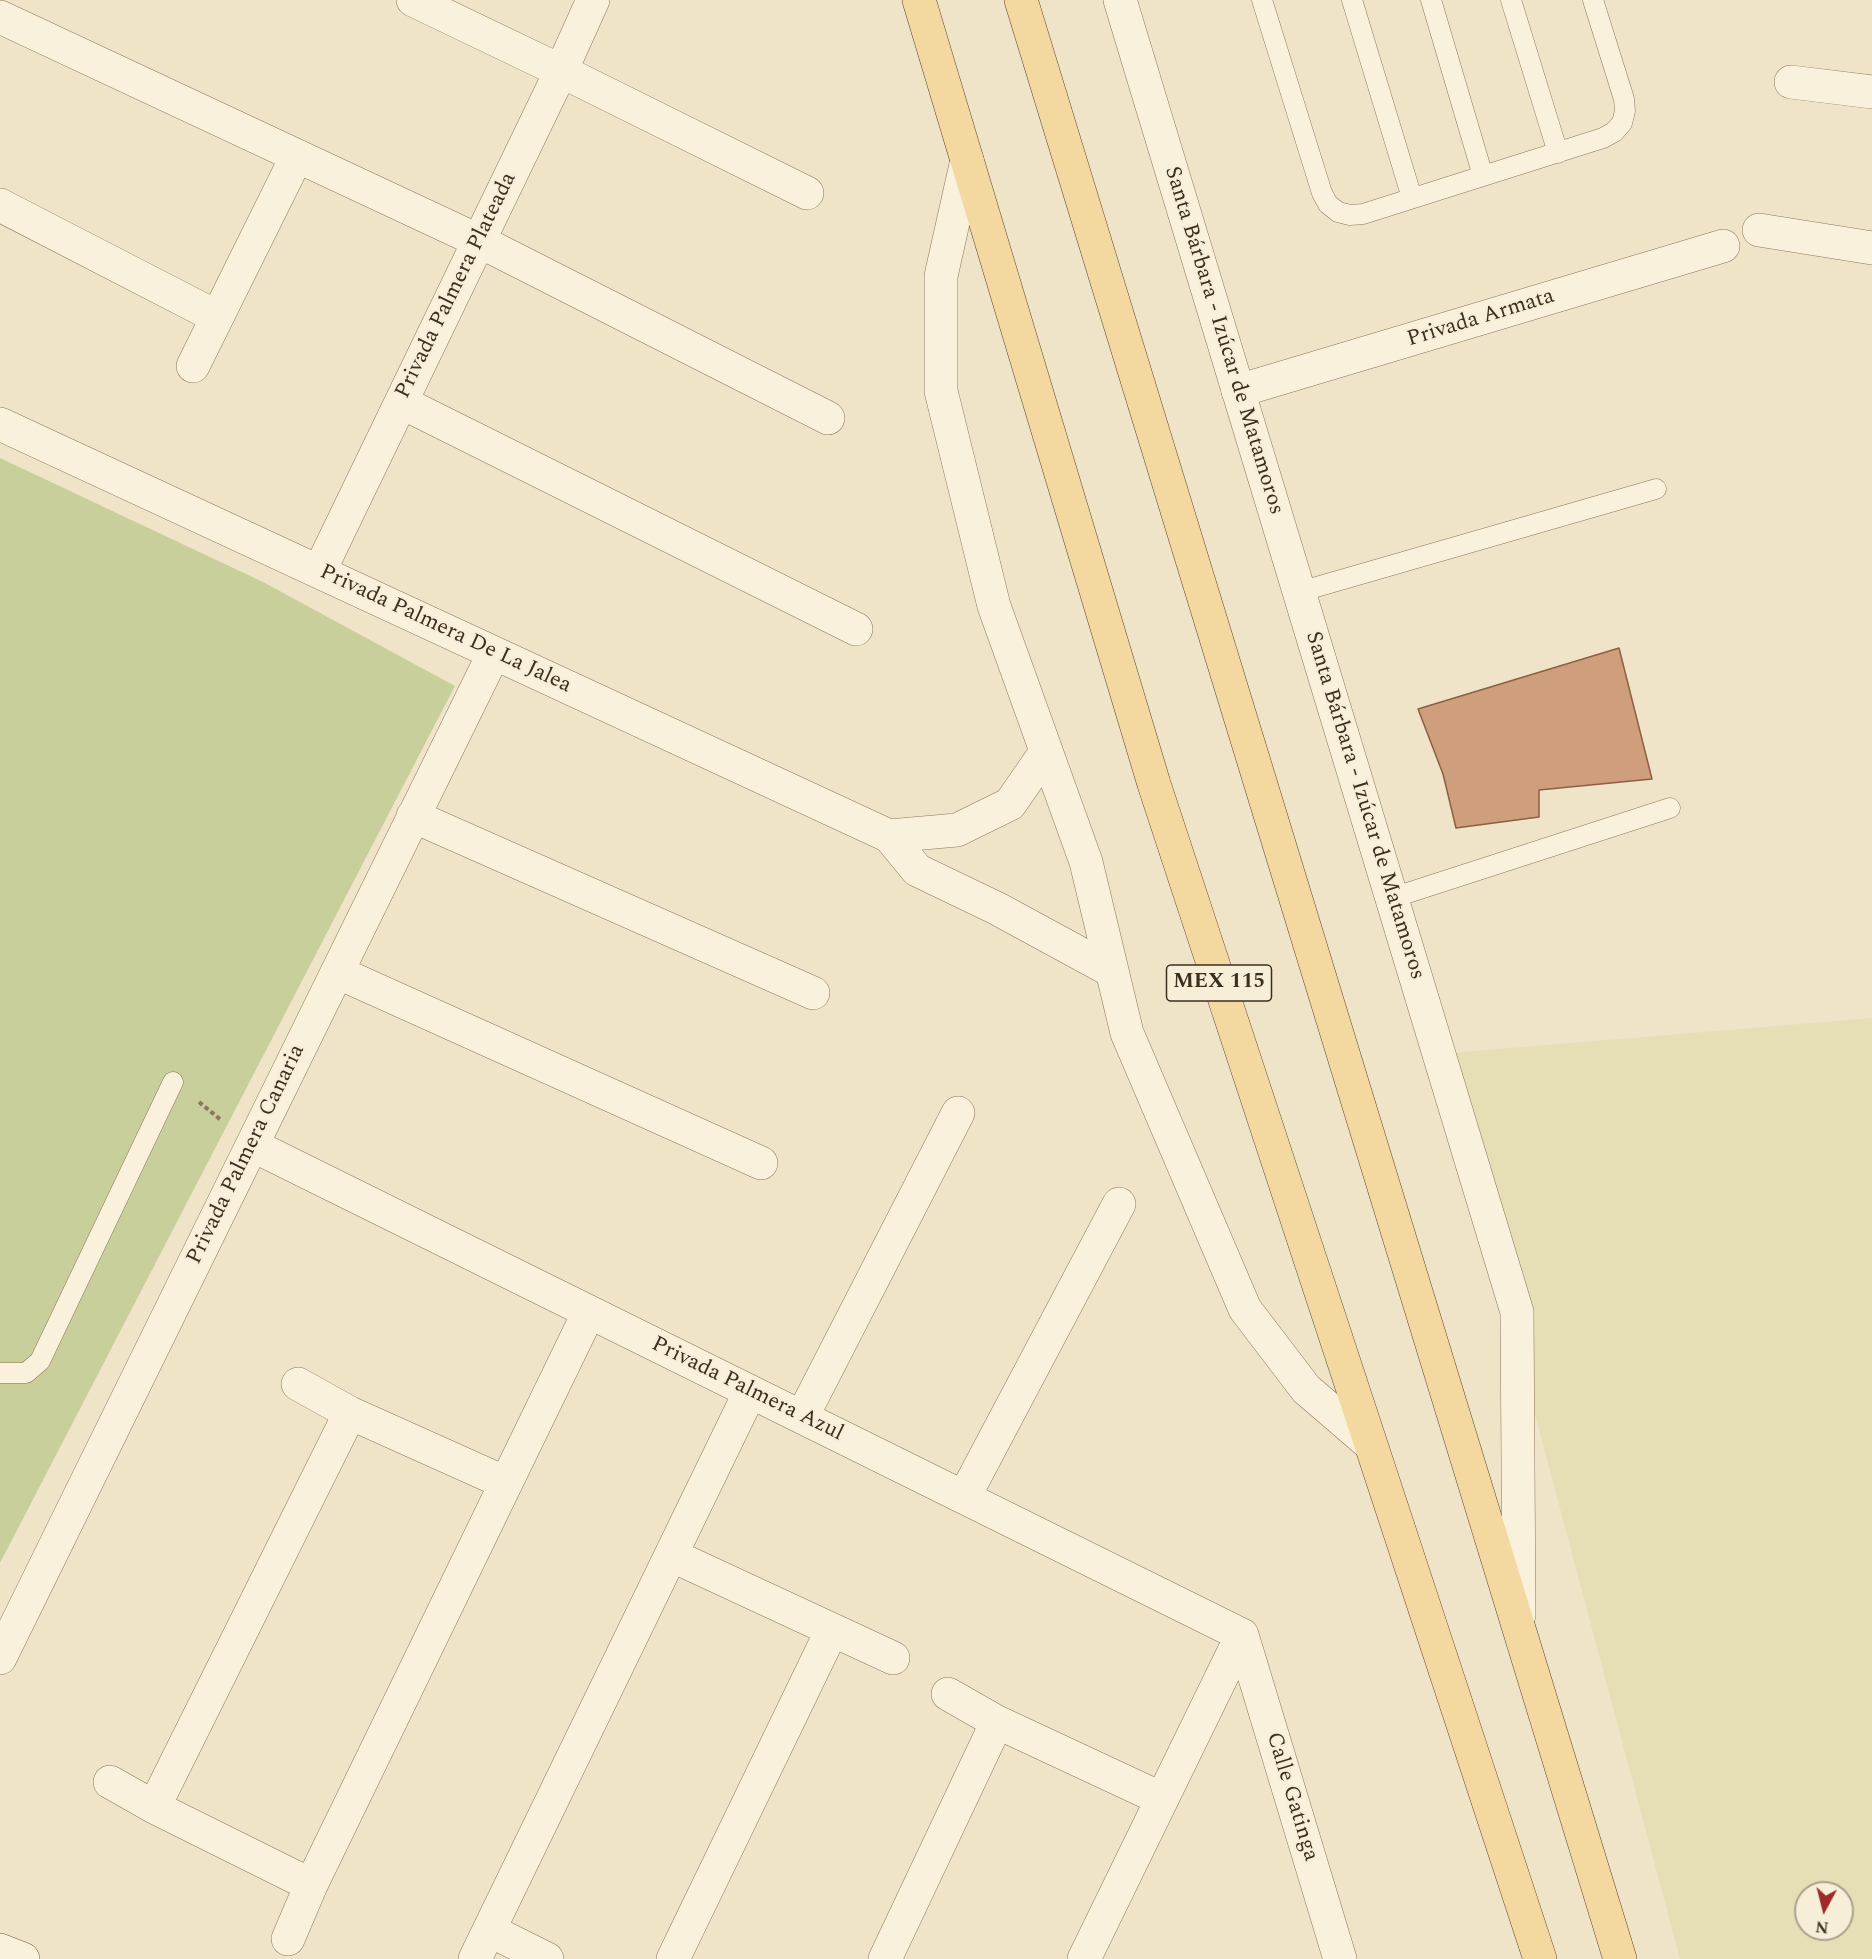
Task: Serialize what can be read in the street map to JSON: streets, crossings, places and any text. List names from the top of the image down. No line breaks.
{"streets":{"main road":["MEX 115"],"street":["Privada Palmera Plateada","Privada Armata","Santa Bárbara - Izúcar de Matamoros","Privada Palmera De La Jalea","Privada Palmera Canaria","Privada Palmera Azul","Calle Gatinga"]},"crossings":[["Privada Palmera Plateada","Privada Palmera De La Jalea"],["Privada Armata","Santa Bárbara - Izúcar de Matamoros"],["Privada Palmera De La Jalea","Privada Palmera Canaria"],["Privada Palmera Canaria","Privada Palmera Azul"],["Privada Palmera Azul","Calle Gatinga"]],"north":"bottom"}
